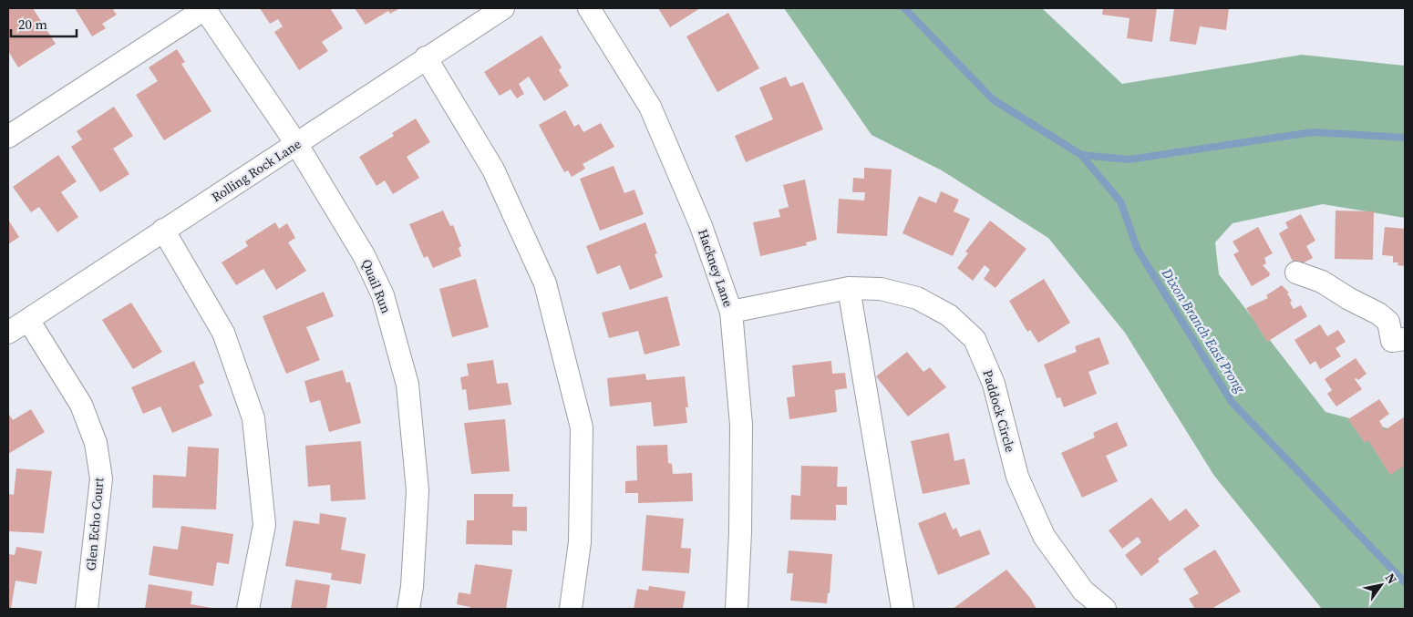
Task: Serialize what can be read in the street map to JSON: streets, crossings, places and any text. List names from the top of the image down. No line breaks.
{"streets":{"street":["Rolling Rock Lane","Hackney Lane","Quail Run","Paddock Circle","Glen Echo Court"]},"crossings":[["Rolling Rock Lane","Quail Run"],["Rolling Rock Lane","Glen Echo Court"],["Hackney Lane","Paddock Circle"]],"water":["Dixon Branch East Prong"],"scale_bar":"20 m","north":"top right"}
